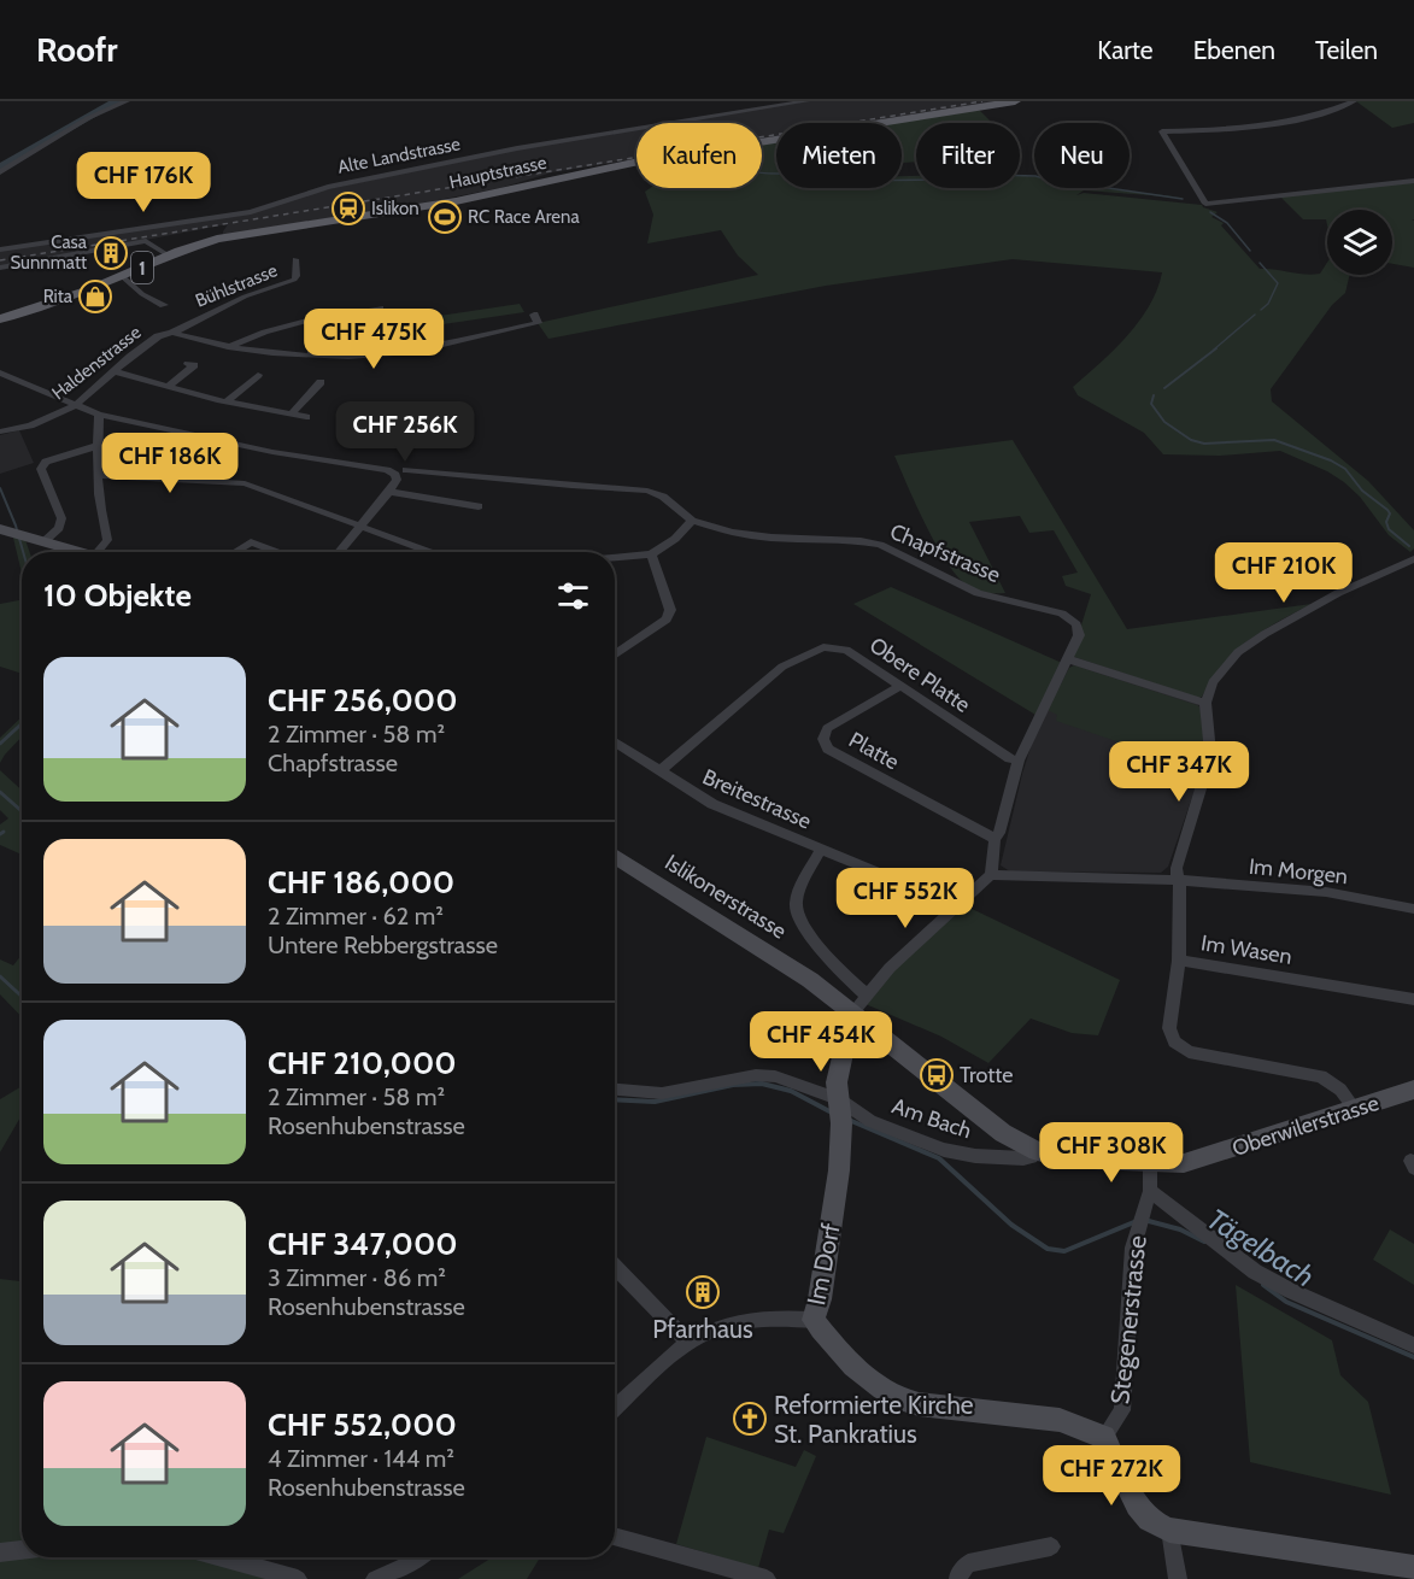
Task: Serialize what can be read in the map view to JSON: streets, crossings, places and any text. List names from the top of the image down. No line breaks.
{"streets":{"main road":["Hauptstrasse","1"],"street":["Alte Landstrasse","Bühlstrasse","Haldenstrasse","Chapfstrasse","Obere Platte","Platte","Breitestrasse","Im Morgen","Islikonerstrasse","Im Wasen","Am Bach","Oberwilerstrasse","Im Dorf","Stegenerstrasse"]},"crossings":[["Bühlstrasse","Haldenstrasse"],["Chapfstrasse","Obere Platte"],["Chapfstrasse","Platte"],["Chapfstrasse","Im Morgen"],["Obere Platte","Platte"],["Obere Platte","Breitestrasse"],["Islikonerstrasse","Oberwilerstrasse"],["Islikonerstrasse","Im Dorf"],["Im Wasen","Oberwilerstrasse"],["Am Bach","Oberwilerstrasse"],["Am Bach","Im Dorf"],["Oberwilerstrasse","Im Dorf"],["Oberwilerstrasse","Stegenerstrasse"],["Im Dorf","Stegenerstrasse"]],"water":["Tägelbach"],"places":{"station":["Islikon"],"sports":["RC Race Arena"],"building":["Casa Sunnmatt","Pfarrhaus"],"shop":["Rita"],"bus stop":["Trotte"],"church":["Reformierte Kirche St. Pankratius"]},"page":{"header":"Roofr","nav":["Karte","Ebenen","Teilen"],"chip":["Kaufen","Mieten","Filter","Neu"],"price":["CHF 176K","CHF 475K","CHF 256K","CHF 186K","CHF 210K","CHF 347K","CHF 552K","CHF 454K","CHF 308K","CHF 272K"],"heading":"10 Objekte","list":[{"name":"CHF 256,000","note":"2 Zimmer · 58 m² · Chapfstrasse"},{"name":"CHF 186,000","note":"2 Zimmer · 62 m² · Untere Rebbergstrasse"},{"name":"CHF 210,000","note":"2 Zimmer · 58 m² · Rosenhubenstrasse"},{"name":"CHF 347,000","note":"3 Zimmer · 86 m² · Rosenhubenstrasse"},{"name":"CHF 552,000","note":"4 Zimmer · 144 m² · Rosenhubenstrasse"}]}}
